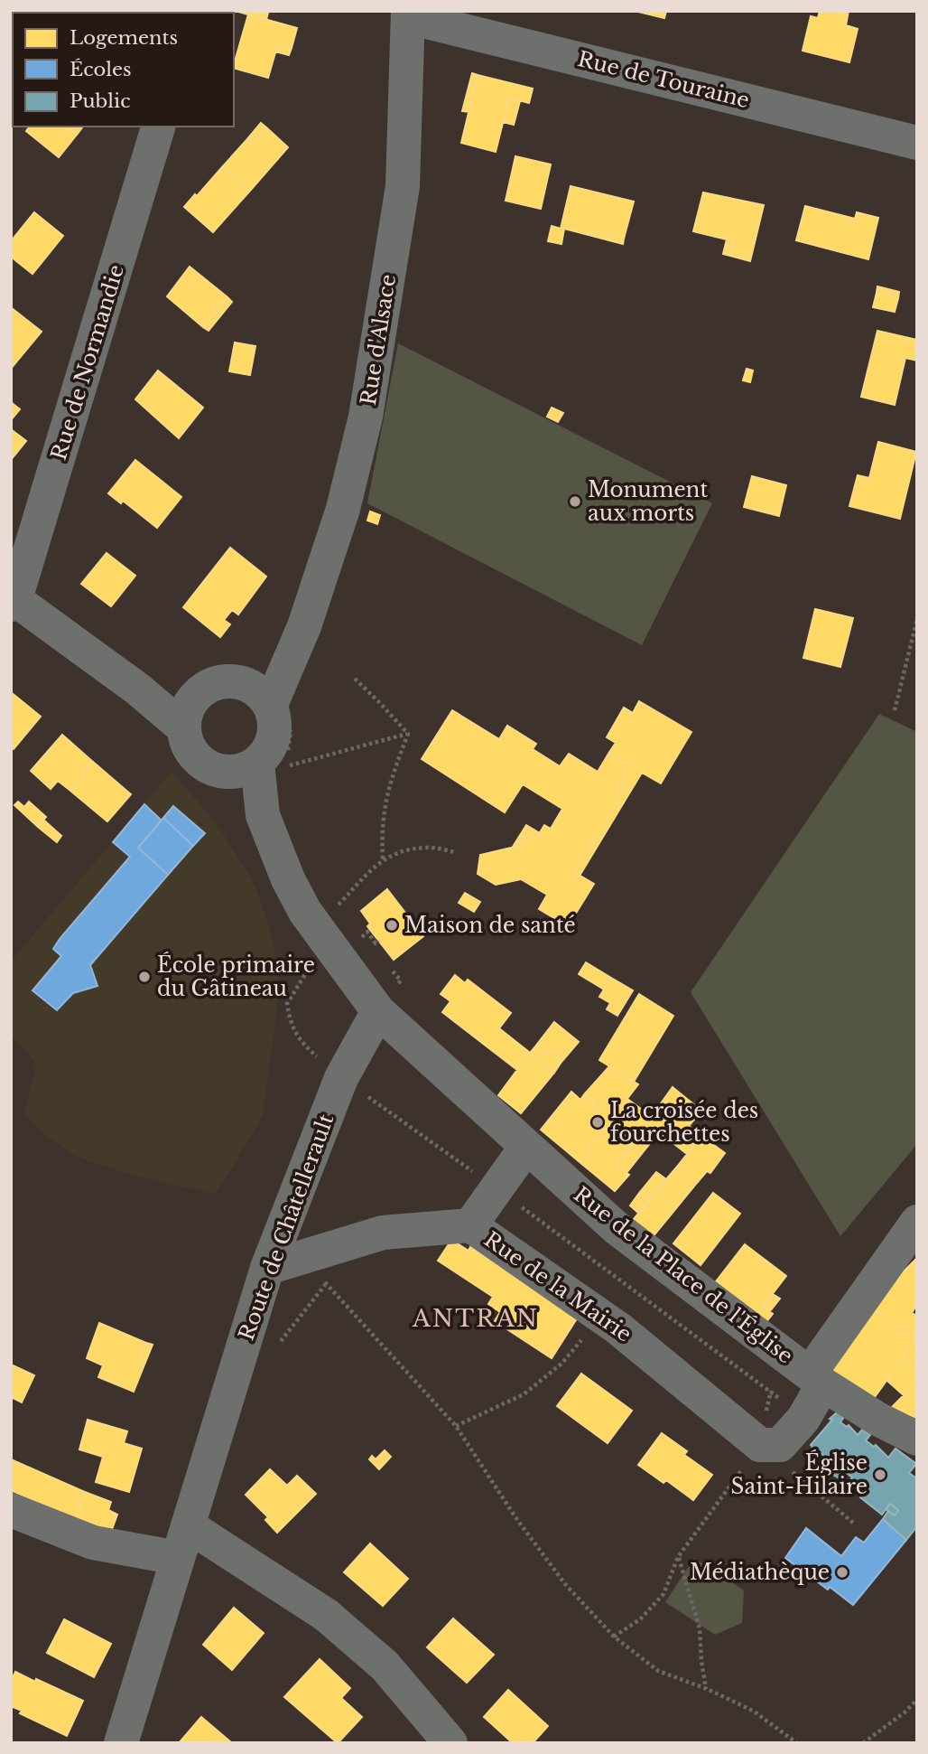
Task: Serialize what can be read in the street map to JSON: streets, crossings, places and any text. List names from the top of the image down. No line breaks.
{"streets":{"street":["Rue de Touraine","Rue d'Alsace","Rue de Normandie","Route de Châtellerault","Rue de la Place de l'Église","Rue de la Mairie"]},"crossings":[["Rue de Touraine","Rue d'Alsace"],["Route de Châtellerault","Rue de la Place de l'Église"],["Route de Châtellerault","Rue de la Mairie"]],"districts":["ANTRAN"],"places":["Monument aux morts","Maison de santé","École primaire du Gâtineau","La croisée des fourchettes","Église Saint-Hilaire","Médiathèque"],"legend":["Logements","Écoles","Public"]}
